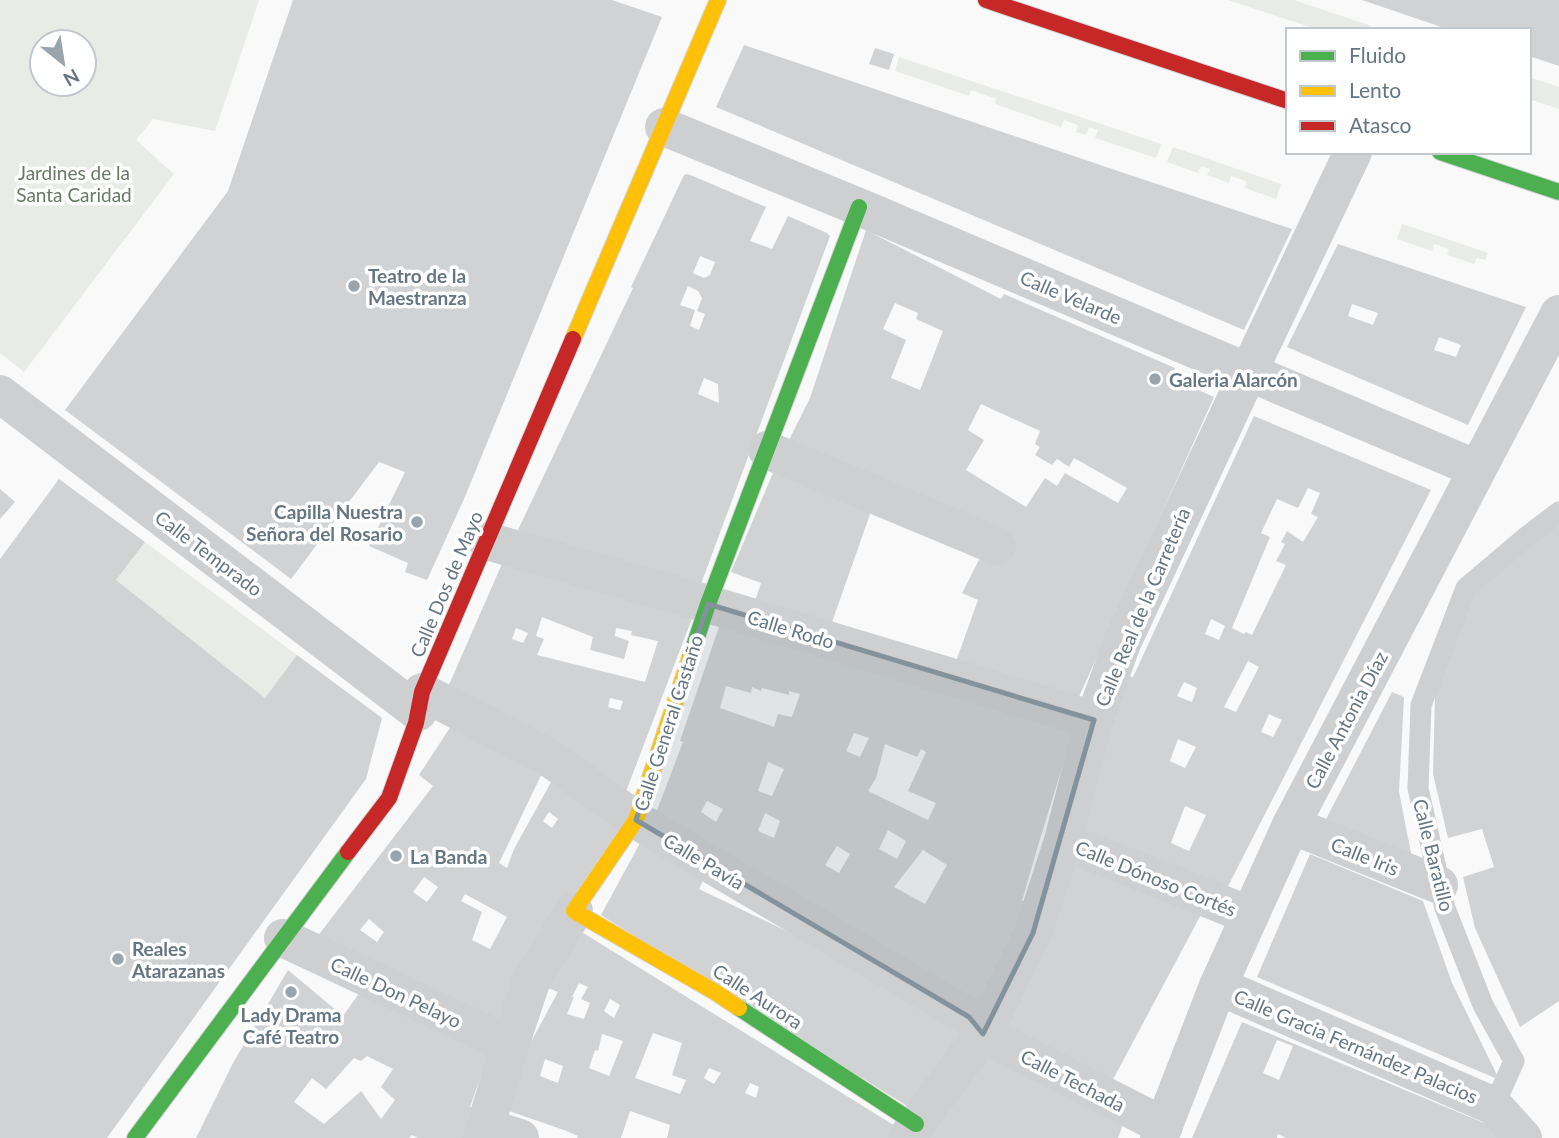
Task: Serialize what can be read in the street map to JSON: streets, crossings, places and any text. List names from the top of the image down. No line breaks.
{"streets":{"street":["Calle Velarde","Calle Temprado","Calle Dos de Mayo","Calle Real de la Carretería","Calle Rodo","Calle Antonia Díaz","Calle General Castaño","Calle Iris","Calle Pavía","Calle Dónoso Cortés","Calle Don Pelayo","Calle Aurora","Calle Gracia Fernández Palacios","Calle Techada"],"lane":["Calle Baratillo"]},"crossings":[["Calle Velarde","Calle Dos de Mayo"],["Calle Velarde","Calle Real de la Carretería"],["Calle Velarde","Calle Antonia Díaz"],["Calle Velarde","Calle General Castaño"],["Calle Temprado","Calle Dos de Mayo"],["Calle Temprado","Calle Pavía"],["Calle Dos de Mayo","Calle Rodo"],["Calle Dos de Mayo","Calle Pavía"],["Calle Dos de Mayo","Calle Don Pelayo"],["Calle Real de la Carretería","Calle Rodo"],["Calle Real de la Carretería","Calle Pavía"],["Calle Real de la Carretería","Calle Dónoso Cortés"],["Calle Real de la Carretería","Calle Aurora"],["Calle Real de la Carretería","Calle Techada"],["Calle Rodo","Calle General Castaño"],["Calle Antonia Díaz","Calle Iris"],["Calle Antonia Díaz","Calle Dónoso Cortés"],["Calle Antonia Díaz","Calle Gracia Fernández Palacios"],["Calle Antonia Díaz","Calle Techada"],["Calle General Castaño","Calle Pavía"],["Calle General Castaño","Calle Don Pelayo"],["Calle General Castaño","Calle Aurora"],["Calle Baratillo","Calle Iris"],["Calle Baratillo","Calle Gracia Fernández Palacios"],["Calle Pavía","Calle Techada"]],"parks":["Jardines de la Santa Caridad"],"places":["Teatro de la Maestranza","Galeria Alarcón","Capilla Nuestra Señora del Rosario","La Banda","Reales Atarazanas","Lady Drama Café Teatro"],"legend":["Fluido","Lento","Atasco"],"north":"bottom right"}
